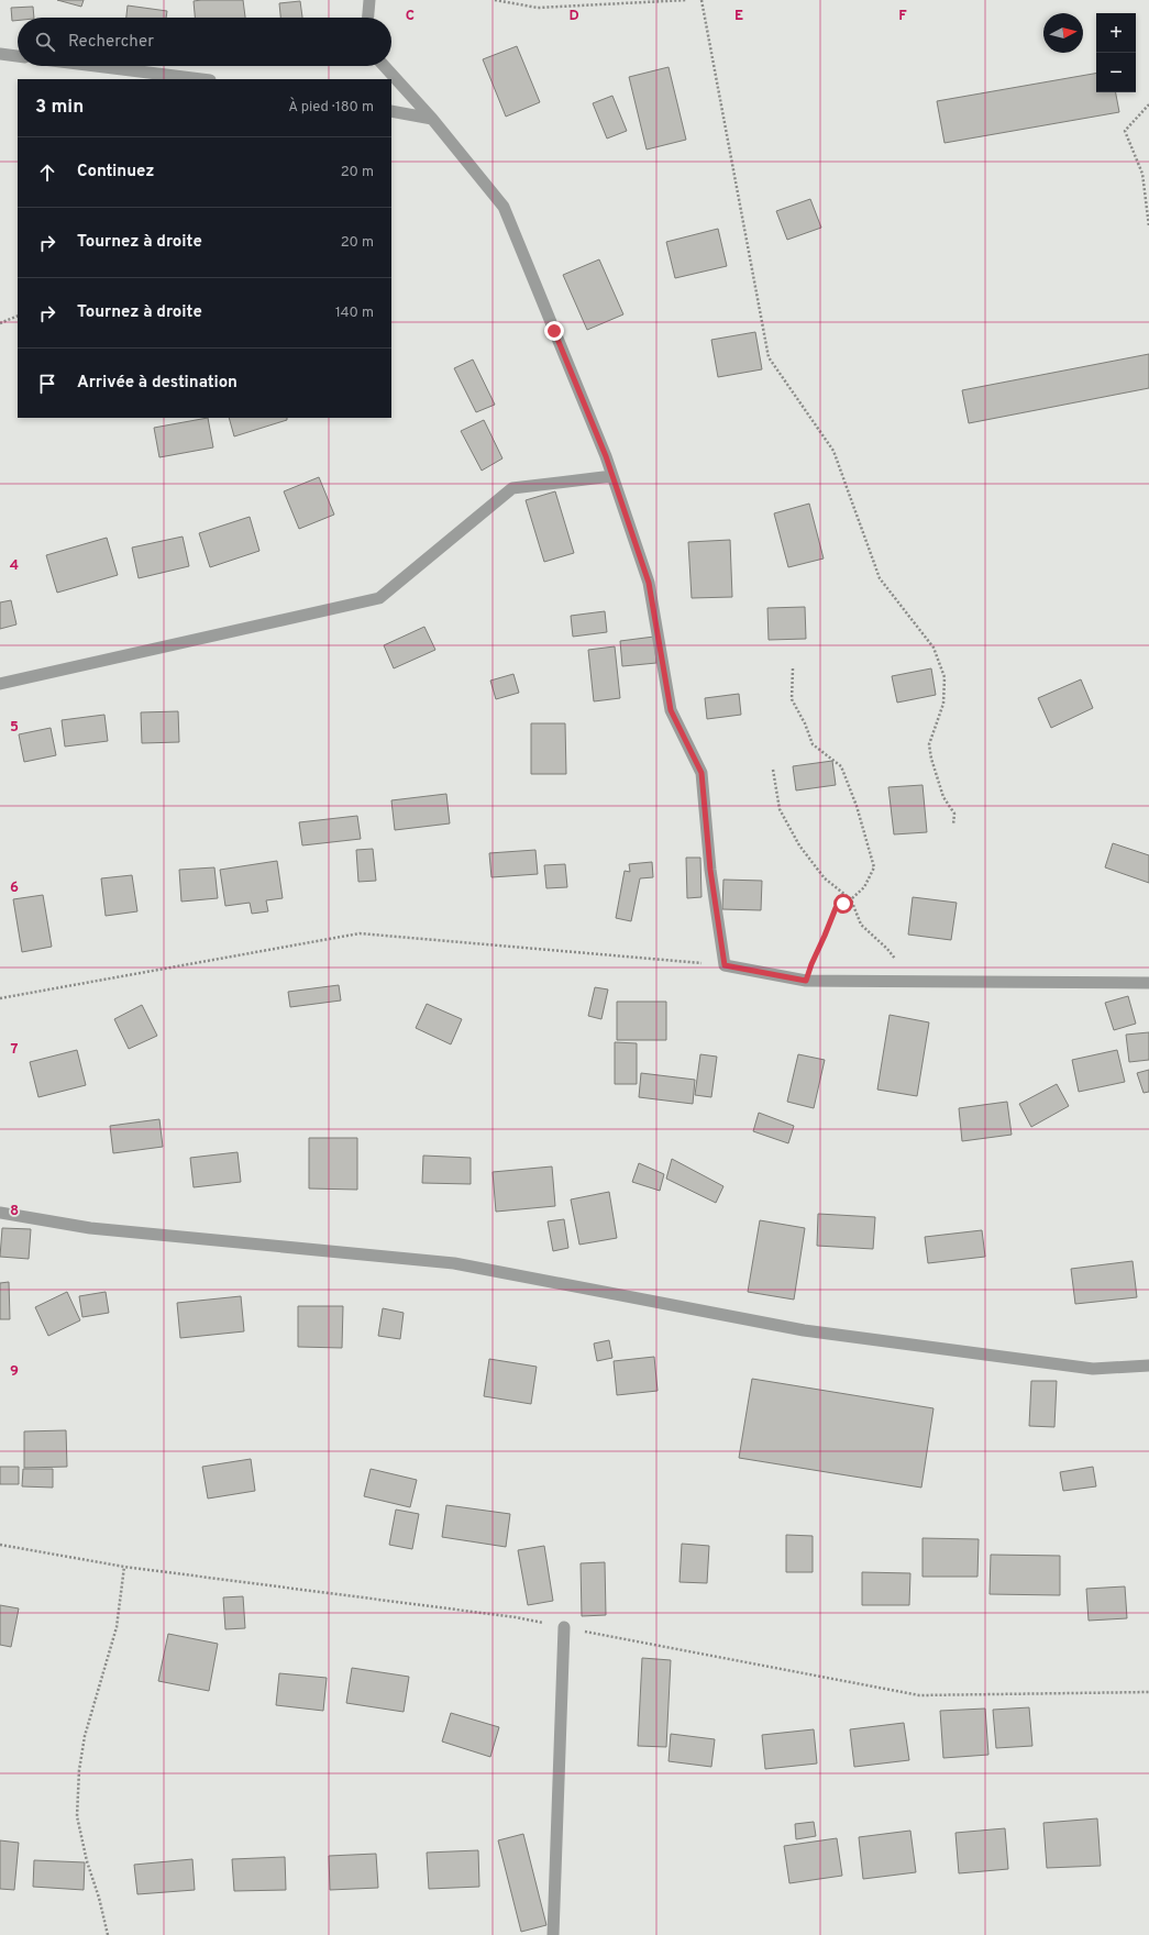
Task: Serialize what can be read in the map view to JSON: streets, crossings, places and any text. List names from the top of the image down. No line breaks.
{"north":"right","page":{"map_buttons":["+","−"],"search":"Rechercher","heading":["3 min","À pied · 180 m"],"list":[["Continuez","20 m"],["Tournez à droite","20 m"],["Tournez à droite","140 m"],"Arrivée à destination"]},"grid":{"columns":["C","D","E","F"],"rows":["4","5","6","7","8","9"]}}
